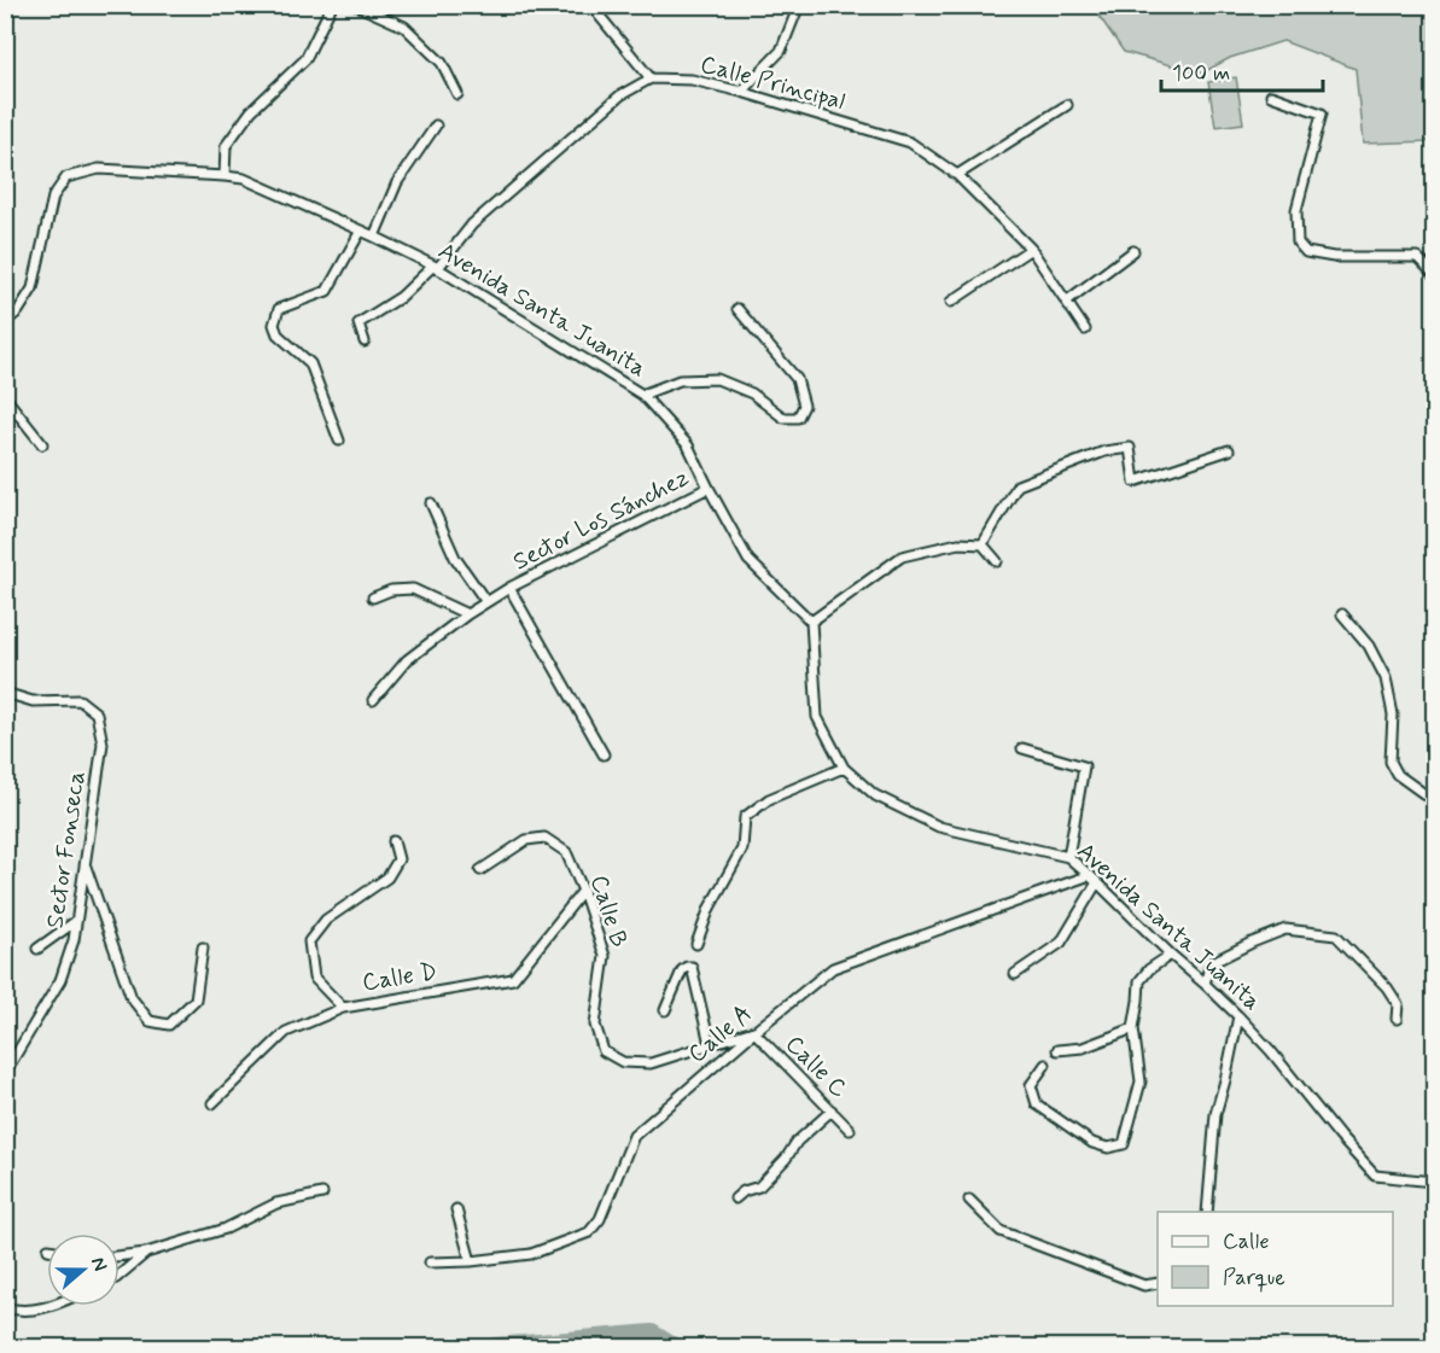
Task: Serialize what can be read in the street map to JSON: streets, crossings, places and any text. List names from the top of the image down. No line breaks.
{"streets":{"street":["Calle Principal","Avenida Santa Juanita","Sector Los Sánchez","Sector Fonseca","Calle B","Calle D","Calle A","Calle C"]},"crossings":[["Avenida Santa Juanita","Sector Los Sánchez"],["Avenida Santa Juanita","Calle A"],["Calle B","Calle D"],["Calle B","Calle A"],["Calle B","Calle C"],["Calle A","Calle C"]],"legend":["Calle","Parque"],"scale_bar":"100 m","north":"right"}
